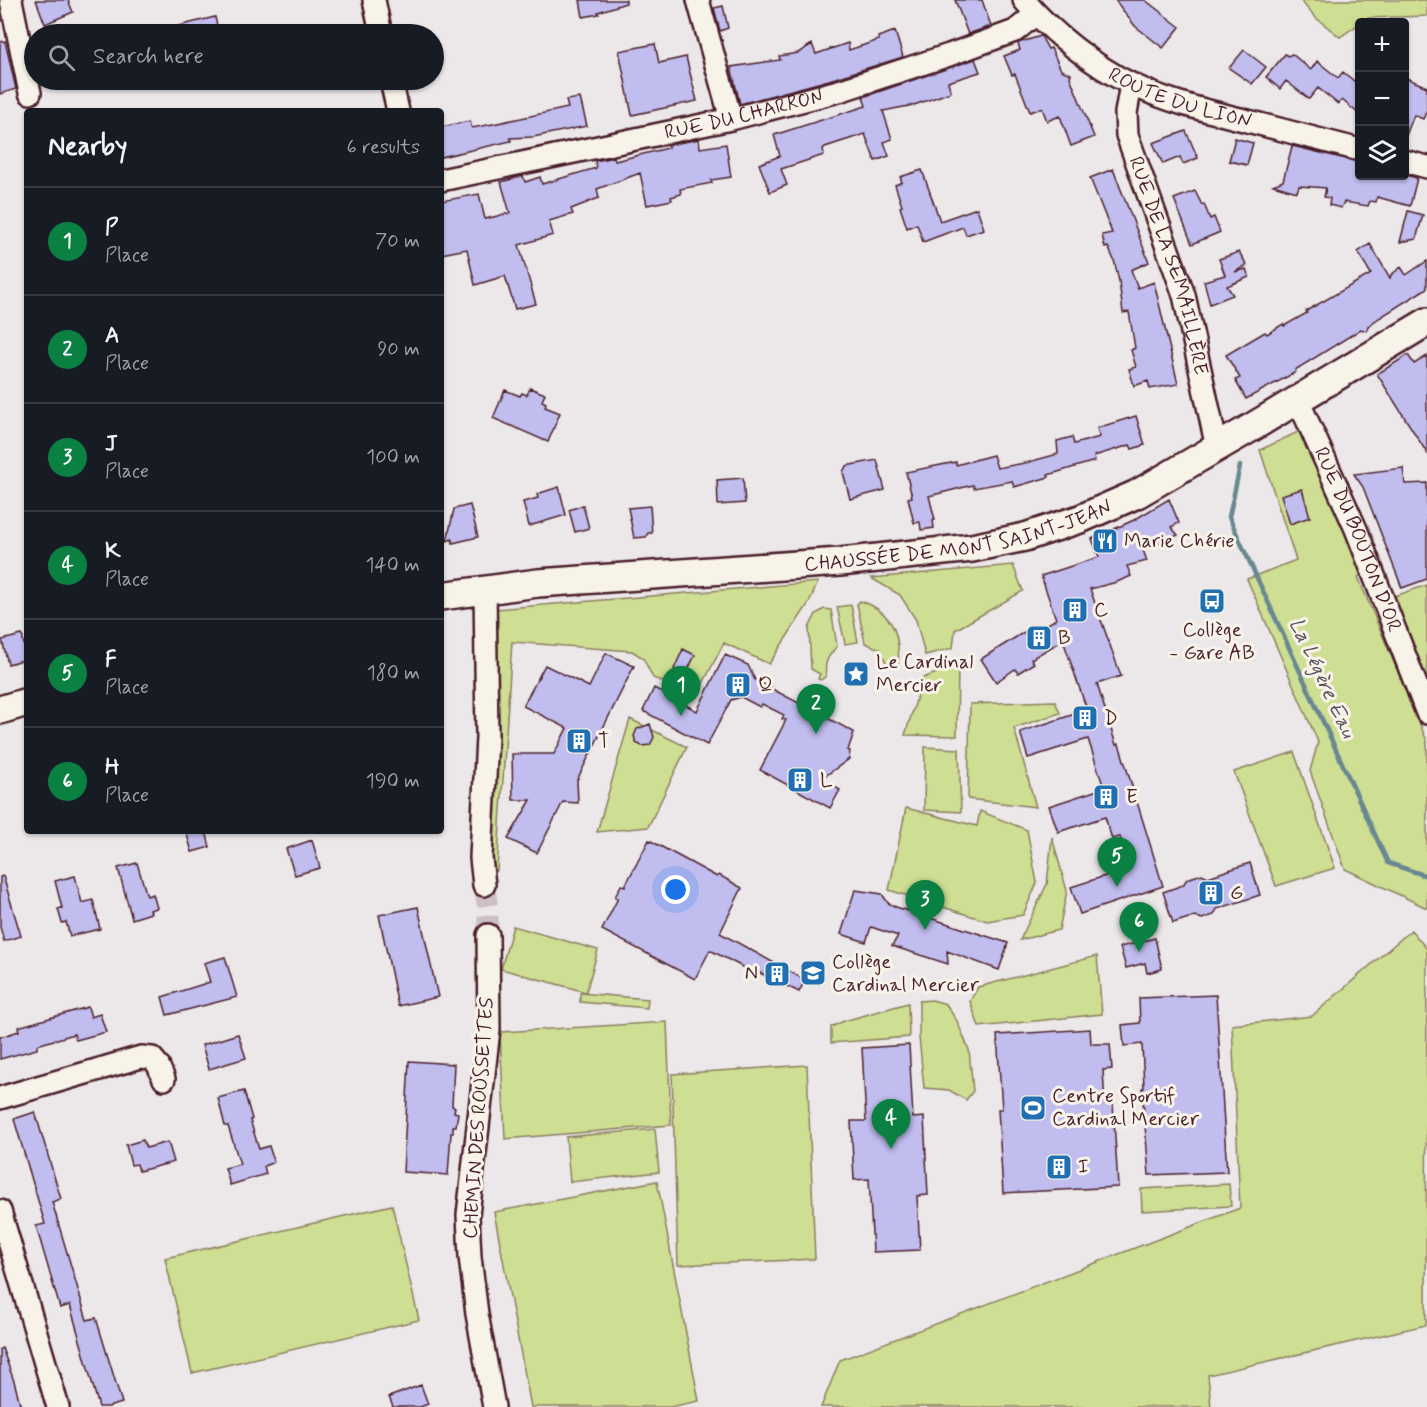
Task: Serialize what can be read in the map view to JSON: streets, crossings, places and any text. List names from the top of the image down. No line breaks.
{"streets":{"main road":["CHAUSSÉE DE MONT SAINT-JEAN"],"street":["ROUTE DU LION","RUE DU CHARRON","RUE DE LA SEMAILLÈRE","RUE DU BOUTON D'OR","CHEMIN DES ROUSSETTES"]},"crossings":[["ROUTE DU LION","RUE DU CHARRON"],["ROUTE DU LION","RUE DE LA SEMAILLÈRE"],["RUE DE LA SEMAILLÈRE","CHAUSSÉE DE MONT SAINT-JEAN"],["CHAUSSÉE DE MONT SAINT-JEAN","RUE DU BOUTON D'OR"]],"water":["La Légère Eau"],"places":{"restaurant":["Marie Chérie"],"bus stop":["Collège - Gare AB"],"building":["C","B","Q","D","T","L","E","G","N","I"],"place":["Le Cardinal Mercier"],"school or university":["Collège Cardinal Mercier"],"sports":["Centre Sportif Cardinal Mercier"]},"page":{"map_buttons":["+","−"],"search":"Search here","heading":["Nearby","6 results"],"list":[{"mark":"1","name":"P","note":"Place","value":"70 m"},{"mark":"2","name":"A","note":"Place","value":"90 m"},{"mark":"3","name":"J","note":"Place","value":"100 m"},{"mark":"4","name":"K","note":"Place","value":"140 m"},{"mark":"5","name":"F","note":"Place","value":"180 m"},{"mark":"6","name":"H","note":"Place","value":"190 m"}],"pins":["1","2","5","3","6","4"]}}
